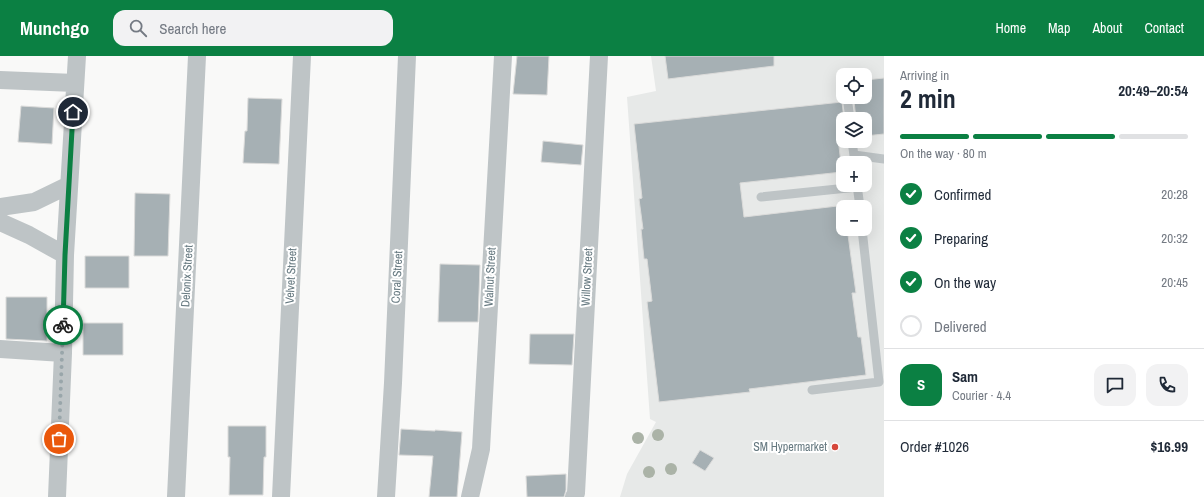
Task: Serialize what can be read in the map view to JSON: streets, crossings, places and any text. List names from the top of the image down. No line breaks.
{"streets":{"street":["Delonix Street","Velvet Street","Coral Street","Walnut Street","Willow Street"]},"places":["SM Hypermarket"],"page":{"header":"Munchgo","search":"Search here","nav":["Home","Map","About","Contact"],"heading":["2 min","Arriving in","20:49–20:54"],"panel":["Sam","Courier · 4.4","Order #1026","$16.99"],"map_buttons":["+","−"],"bar":"On the way · 80 m","list":[["Confirmed","20:28"],["Preparing","20:32"],["On the way","20:45"],"Delivered"],"round":"S"}}
